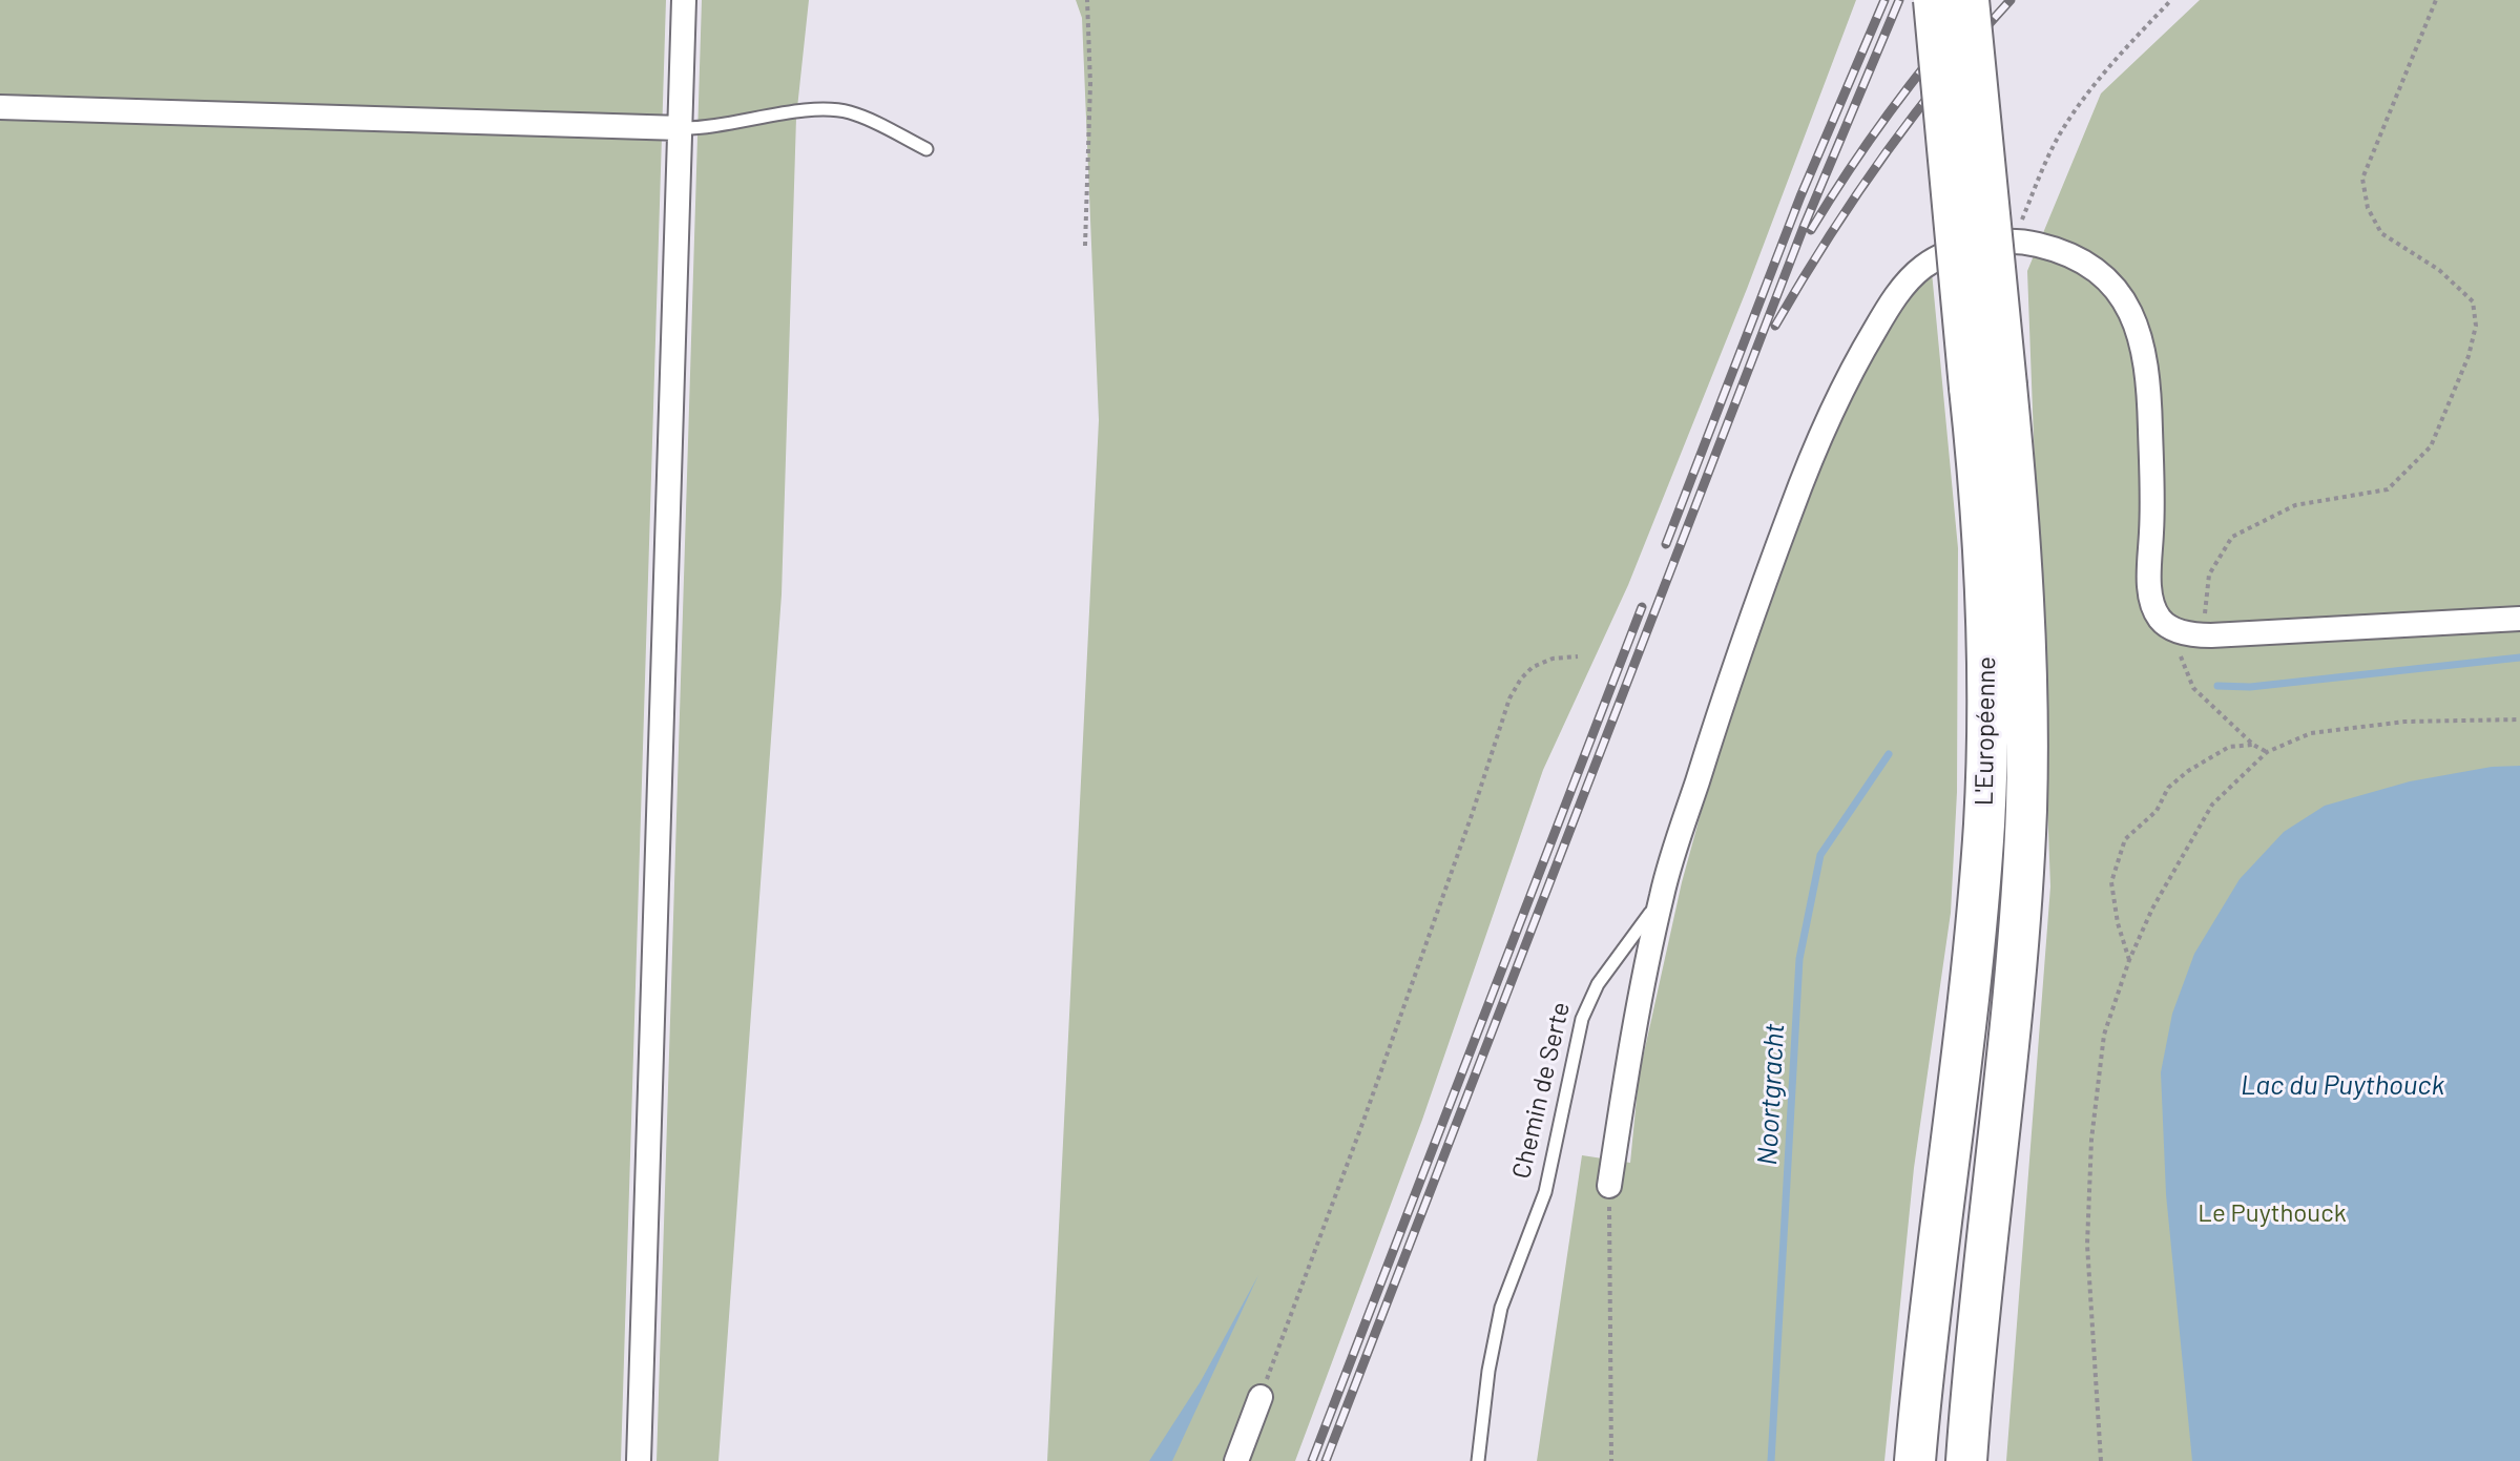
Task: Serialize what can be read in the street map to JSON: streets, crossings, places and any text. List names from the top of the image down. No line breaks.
{"streets":{"highway":["L'Européenne"],"street":["Chemin de Serte"]},"water":["Lac du Puythouck","Noortgracht"],"parks":["Le Puythouck"]}
